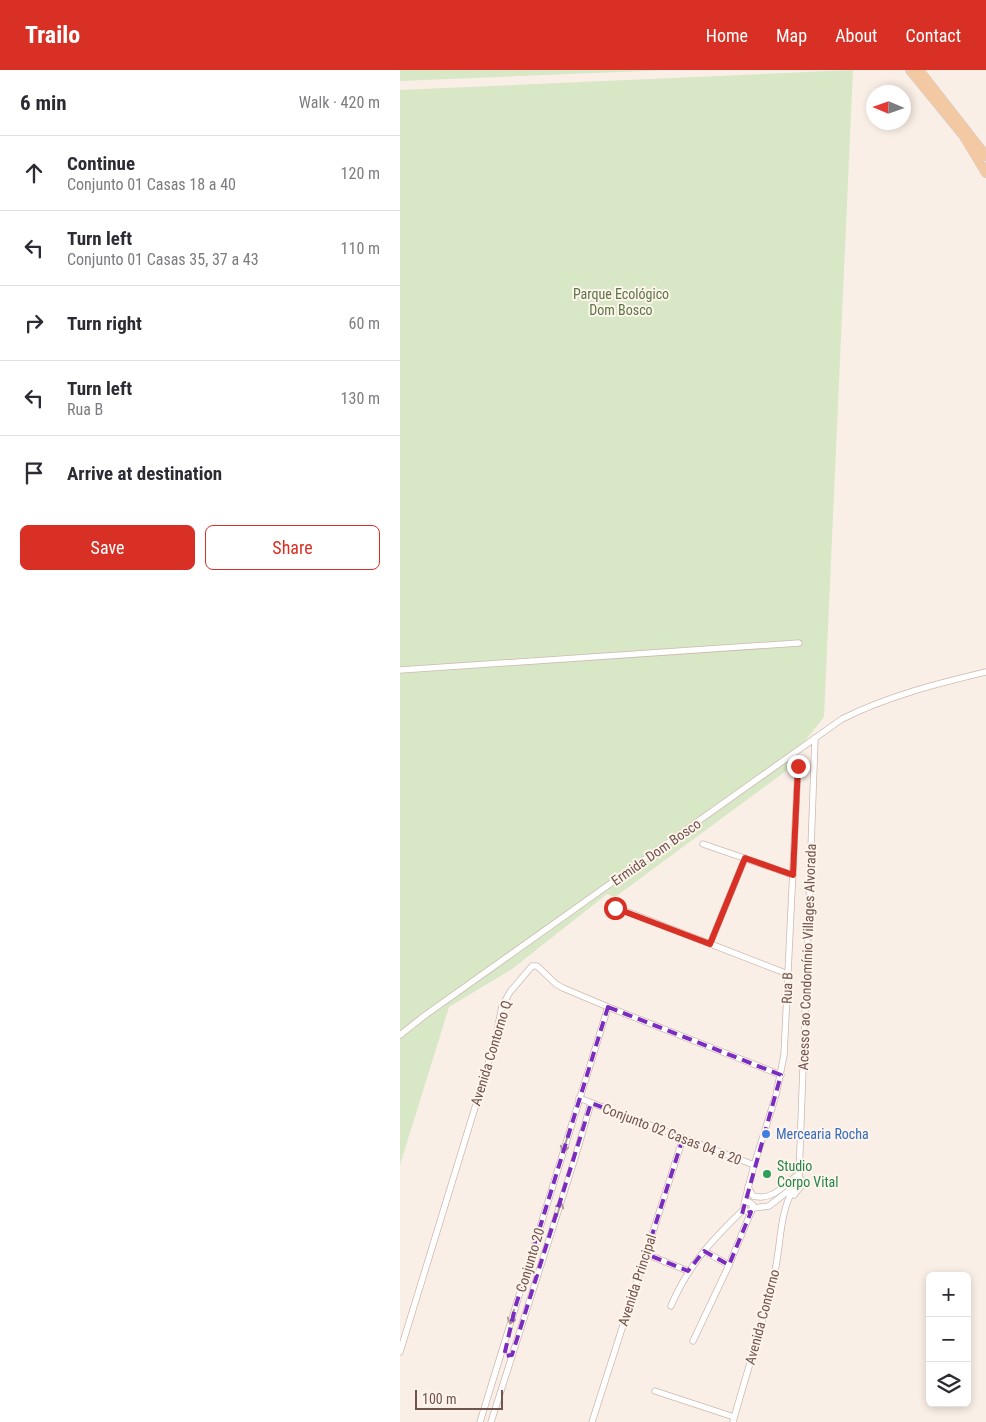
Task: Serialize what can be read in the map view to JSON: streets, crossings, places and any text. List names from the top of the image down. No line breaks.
{"streets":{"street":["Ermida Dom Bosco","Acesso ao Condomínio Villages Alvorada","Rua B","Avenida Contorno Q","Conjunto 02 Casas 04 a 20","Conjunto 20","Avenida Principal","Avenida Contorno"]},"crossings":[["Ermida Dom Bosco","Acesso ao Condomínio Villages Alvorada"],["Acesso ao Condomínio Villages Alvorada","Avenida Contorno"],["Rua B","Avenida Contorno Q"],["Rua B","Conjunto 02 Casas 04 a 20"],["Avenida Contorno Q","Conjunto 20"],["Conjunto 02 Casas 04 a 20","Conjunto 20"],["Conjunto 02 Casas 04 a 20","Avenida Principal"]],"parks":["Parque Ecológico Dom Bosco"],"places":["Mercearia Rocha","Studio Corpo Vital"],"scale_bar":"100 m","north":"left","page":{"header":"Trailo","nav":["Home","Map","About","Contact"],"heading":["6 min","Walk · 420 m"],"list":[["Continue","Conjunto 01 Casas 18 a 40","120 m"],["Turn left","Conjunto 01 Casas 35, 37 a 43","110 m"],["Turn right","60 m"],["Turn left","Rua B","130 m"],"Arrive at destination"],"buttons":["Save","Share"],"map_buttons":["+","−"],"scale":"100 m"}}
